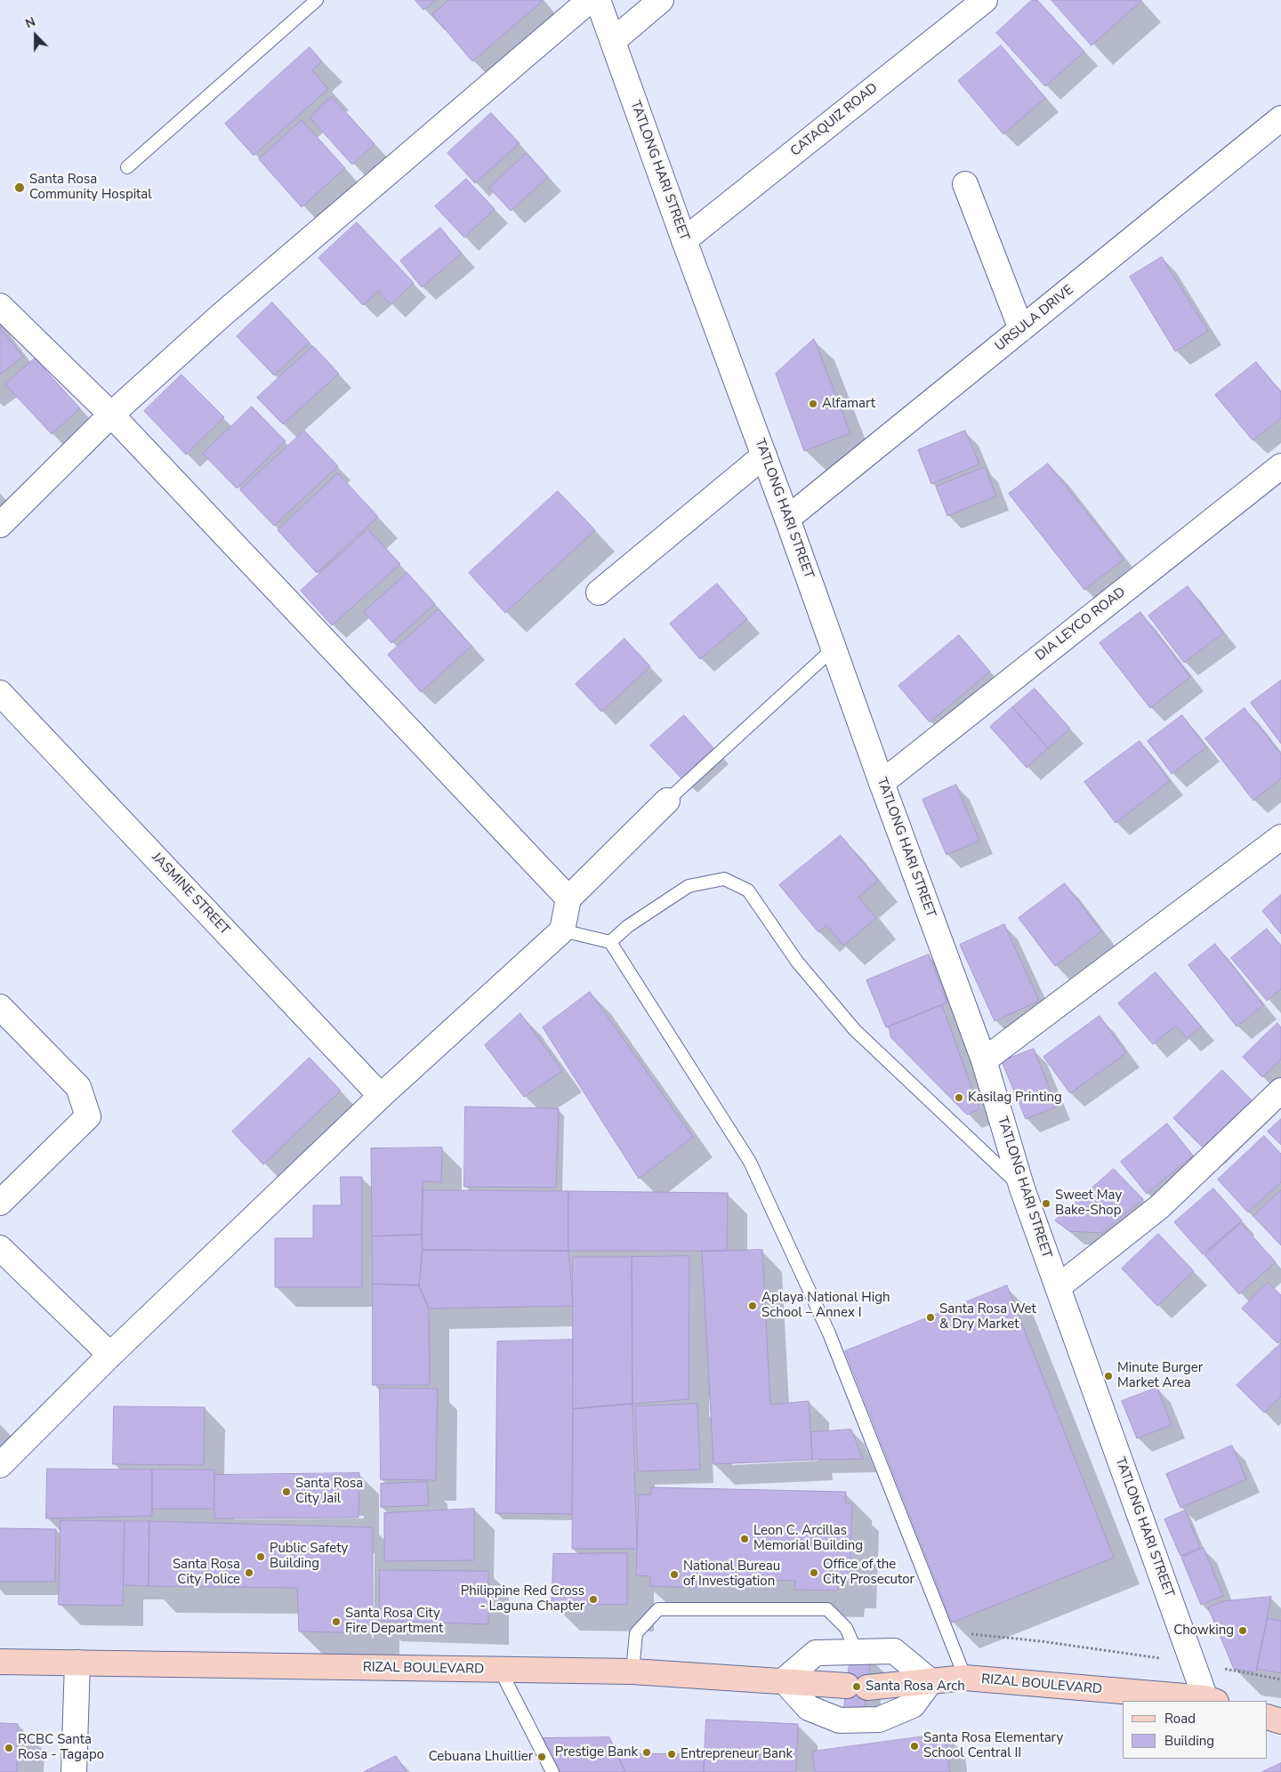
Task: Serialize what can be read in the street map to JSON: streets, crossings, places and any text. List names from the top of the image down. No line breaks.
{"streets":{"main road":["RIZAL BOULEVARD"],"street":["CATAQUIZ ROAD","TATLONG HARI STREET","URSULA DRIVE","DIA LEYCO ROAD","JASMINE STREET"]},"crossings":[["CATAQUIZ ROAD","TATLONG HARI STREET"],["TATLONG HARI STREET","URSULA DRIVE"],["TATLONG HARI STREET","DIA LEYCO ROAD"],["TATLONG HARI STREET","RIZAL BOULEVARD"]],"places":["Santa Rosa Community Hospital","Alfamart","Kasilag Printing","Sweet May Bake-Shop","Aplaya National High School – Annex I","Santa Rosa Wet & Dry Market","Minute Burger Market Area","Santa Rosa City Jail","Leon C. Arcillas Memorial Building","Public Safety Building","Santa Rosa City Police","Office of the City Prosecutor","National Bureau of Investigation","Philippine Red Cross - Laguna Chapter","Santa Rosa City Fire Department","Chowking","Santa Rosa Arch","Santa Rosa Elementary School Central II","RCBC Santa Rosa - Tagapo","Prestige Bank","Entrepreneur Bank","Cebuana Lhuillier"],"legend":["Road","Building"],"north":"top"}
